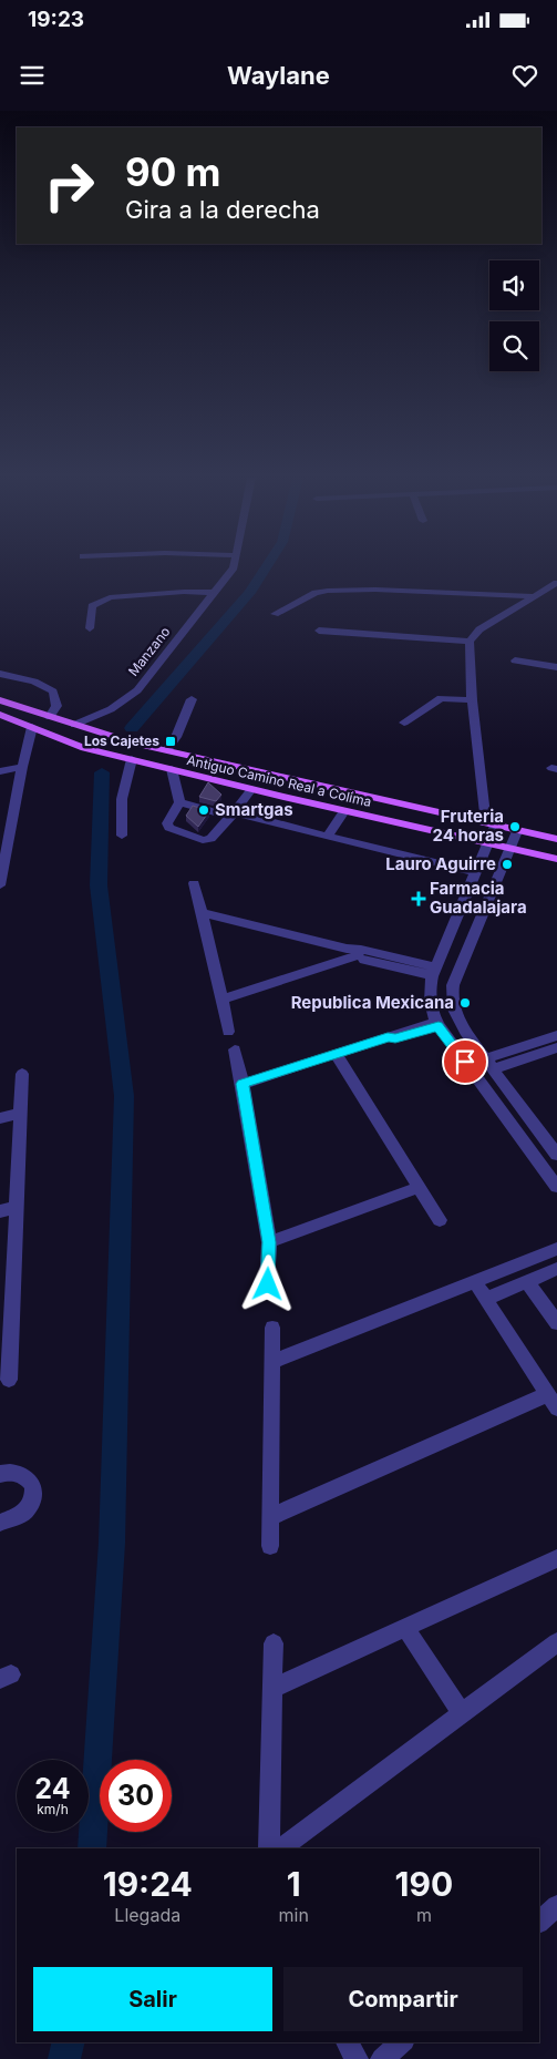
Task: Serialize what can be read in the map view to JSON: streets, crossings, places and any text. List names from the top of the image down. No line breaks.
{"streets":{"main road":["Antiguo Camino Real a Colima"],"street":["Manzano"]},"crossings":[["Manzano","Antiguo Camino Real a Colima"]],"places":{"transit":["Los Cajetes"],"other":["Smartgas","Fruteria 24 horas","Lauro Aguirre","Republica Mexicana"],"health":["Farmacia Guadalajara"]},"page":{"status":"19:23","header":"Waylane","turn":["90 m","Gira a la derecha"],"speed":"24 km/h","limit":"30","eta":["19:24","Llegada","1","min","190","m"],"buttons":["Salir","Compartir"]}}
